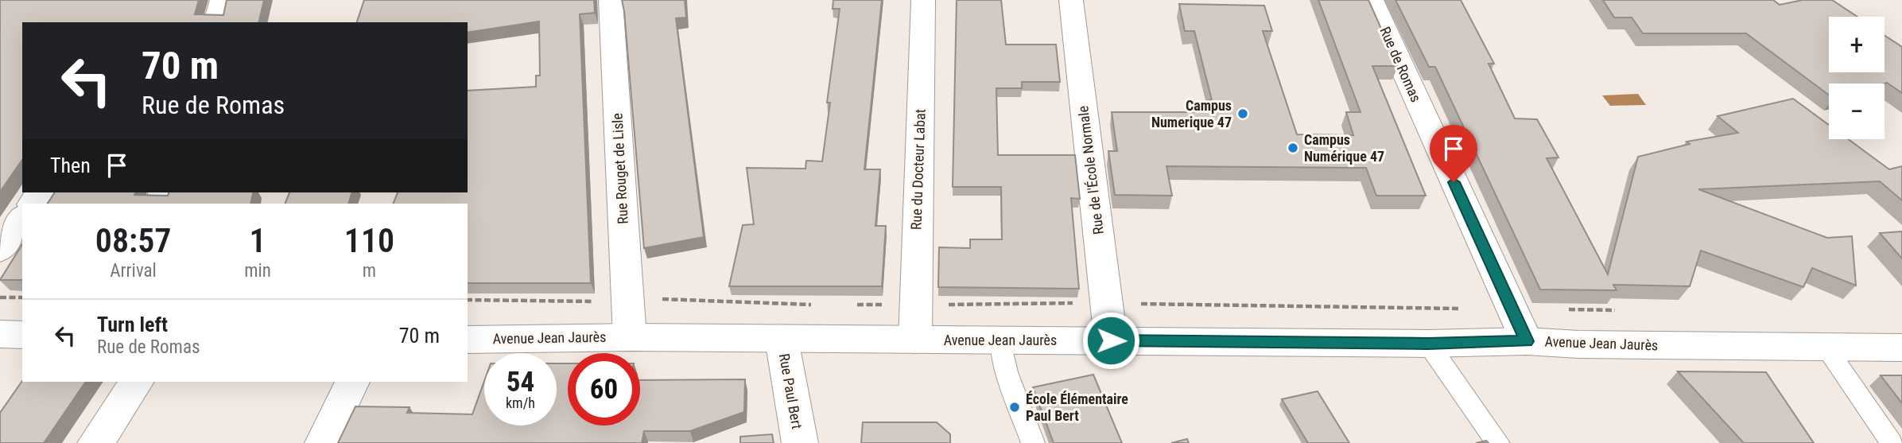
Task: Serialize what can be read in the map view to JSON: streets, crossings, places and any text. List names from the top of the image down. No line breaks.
{"streets":{"street":["Rue de Romas","Rue Rouget de Lisle","Rue du Docteur Labat","Rue de l'École Normale","Avenue Jean Jaurès","Rue Paul Bert"]},"crossings":[["Rue de Romas","Avenue Jean Jaurès"],["Rue Rouget de Lisle","Avenue Jean Jaurès"],["Rue du Docteur Labat","Avenue Jean Jaurès"],["Rue de l'École Normale","Avenue Jean Jaurès"],["Avenue Jean Jaurès","Rue Paul Bert"]],"places":["Campus Numerique 47","Campus Numérique 47","École Élémentaire Paul Bert"],"page":{"map_buttons":["+","−"],"turn":["70 m","Rue de Romas"],"then":"Then","eta":["08:57","Arrival","1","min","110","m"],"list":[{"name":"Turn left","note":"Rue de Romas","value":"70 m"}],"speed":"54 km/h","limit":"60"}}
